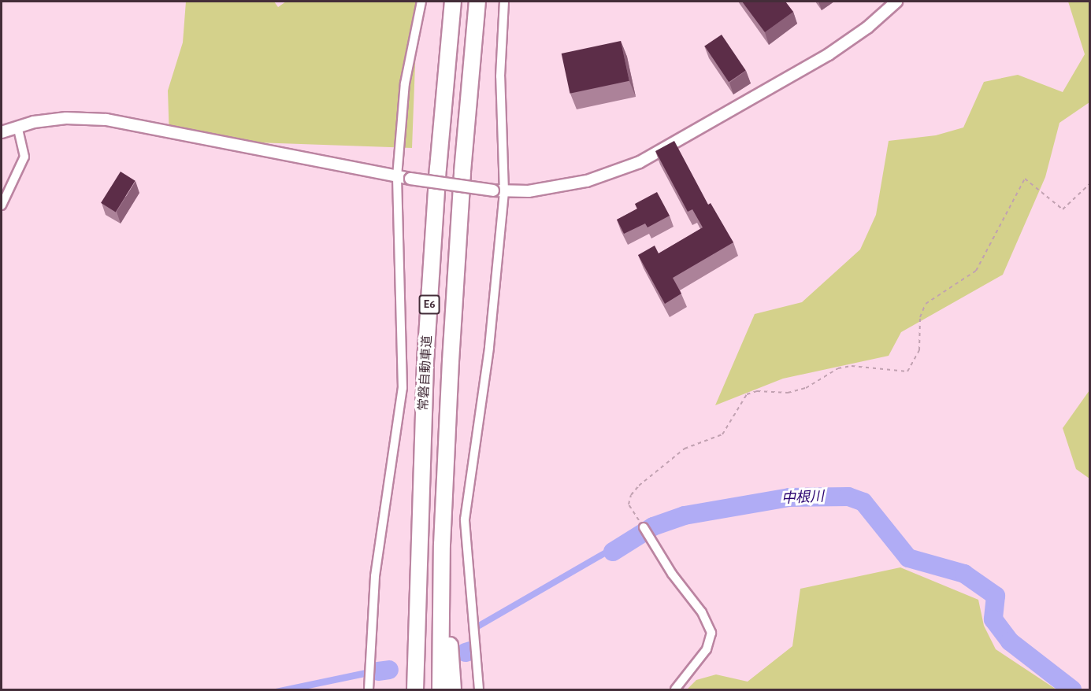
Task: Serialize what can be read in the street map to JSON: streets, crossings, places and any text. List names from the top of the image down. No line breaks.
{"streets":{"highway":["E6","常磐自動車道"]},"water":["中根川"]}
